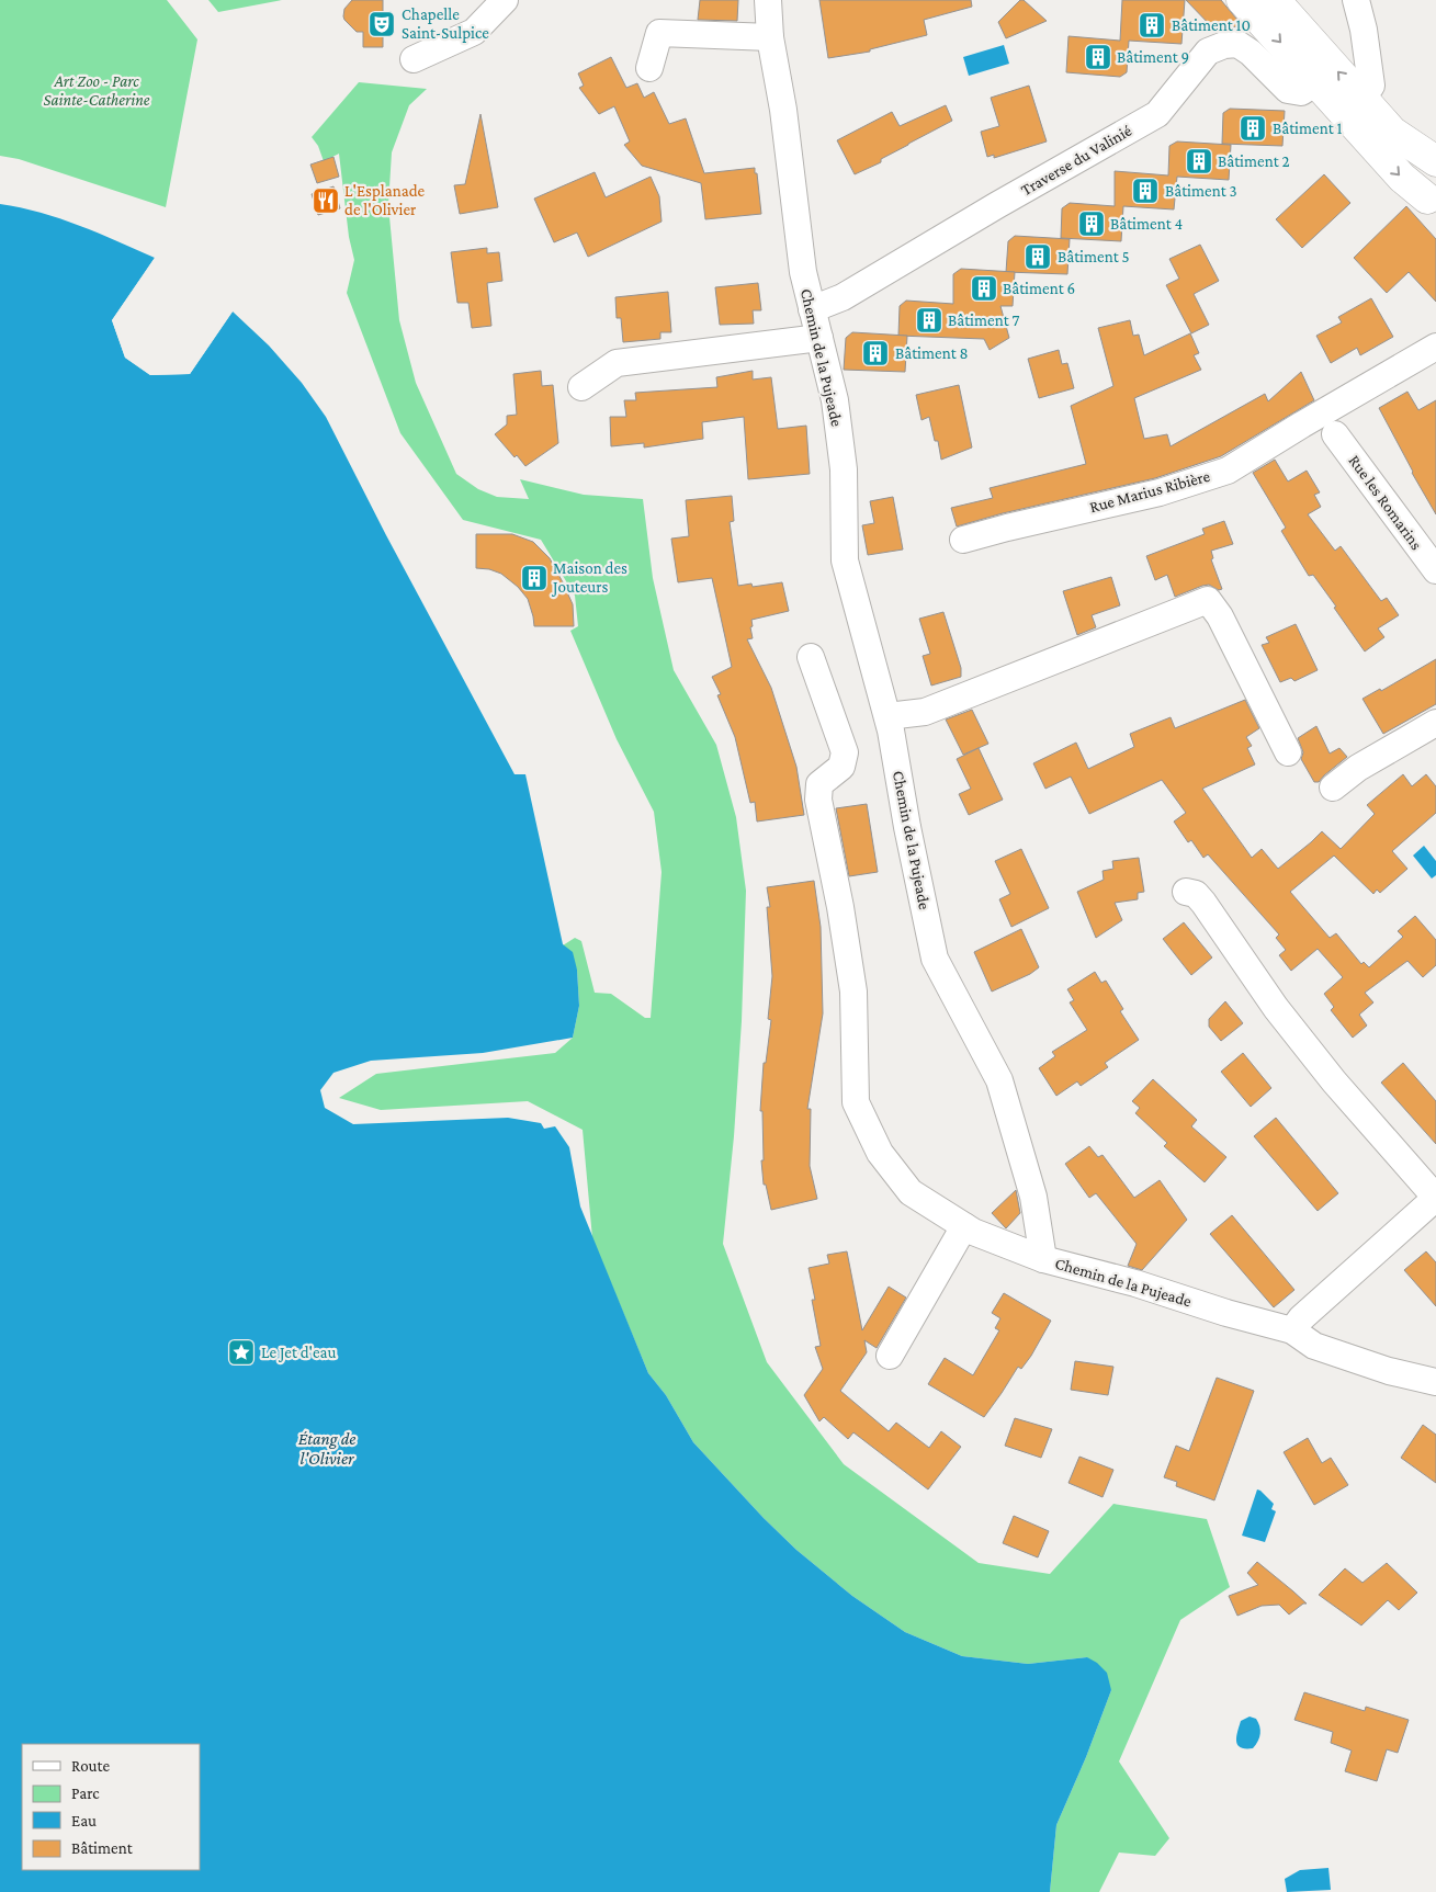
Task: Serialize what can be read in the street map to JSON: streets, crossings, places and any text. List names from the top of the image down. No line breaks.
{"streets":{"street":["Traverse du Valinié","Chemin de la Pujeade","Rue Marius Ribière","Rue les Romarins"]},"crossings":[["Traverse du Valinié","Chemin de la Pujeade"]],"water":["Étang de l'Olivier"],"parks":["Art Zoo - Parc Sainte-Catherine"],"places":{"theatre":["Chapelle Saint-Sulpice"],"building":["Bâtiment 10","Bâtiment 9","Bâtiment 1","Bâtiment 2","Bâtiment 3","Bâtiment 4","Bâtiment 5","Bâtiment 6","Bâtiment 7","Bâtiment 8","Maison des Jouteurs"],"restaurant":["L'Esplanade de l'Olivier"],"place":["Le Jet d'eau"]},"legend":["Route","Parc","Eau","Bâtiment"]}
